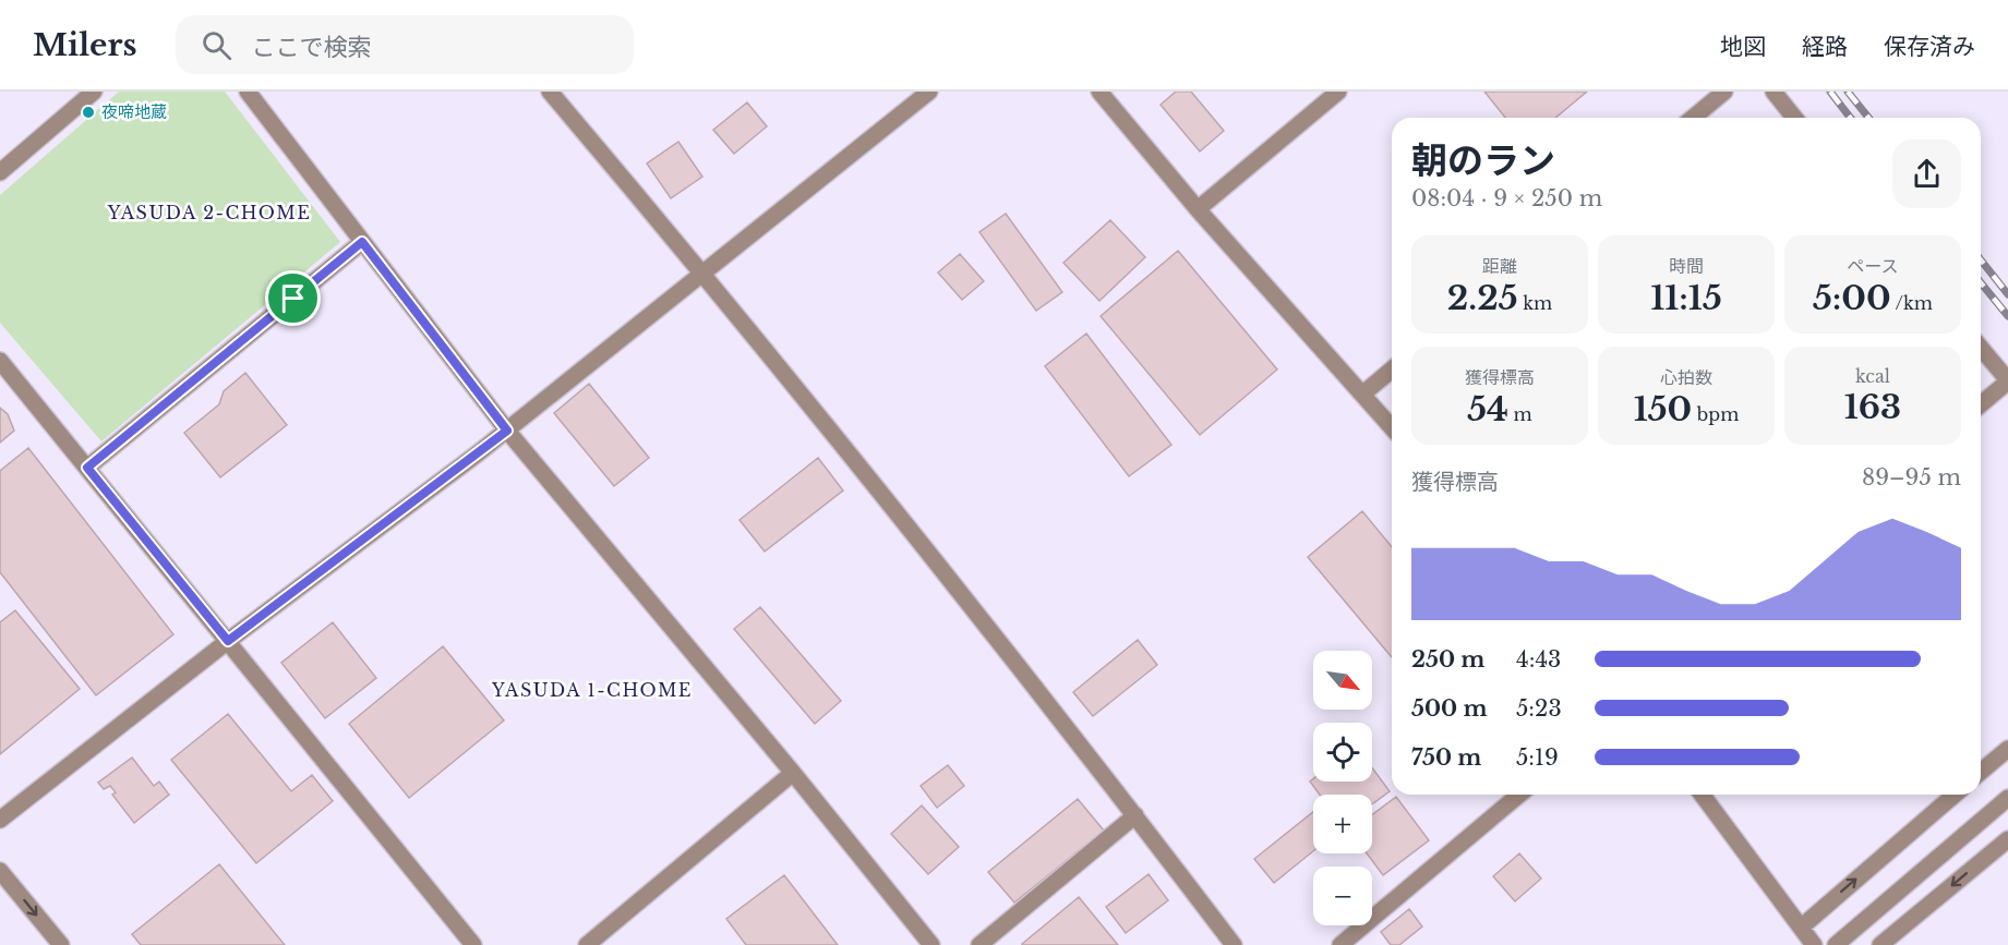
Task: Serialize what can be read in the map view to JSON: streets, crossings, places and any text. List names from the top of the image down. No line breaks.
{"districts":["YASUDA 2-CHOME","YASUDA 1-CHOME"],"places":["夜啼地蔵"],"north":"bottom right","page":{"header":"Milers","search":"ここで検索","nav":["地図","経路","保存済み"],"heading":["朝のラン","08:04 · 9 × 250 m"],"stats":[["距離","2.25 km"],["時間","11:15"],["ペース","5:00 /km"],["獲得標高","54 m"],["心拍数","150 bpm"],["kcal","163"]],"chart":["獲得標高","89–95 m"],"list":[{"name":"250 m","note":"4:43"},{"name":"500 m","note":"5:23"},{"name":"750 m","note":"5:19"}],"map_buttons":["+","−"]}}
